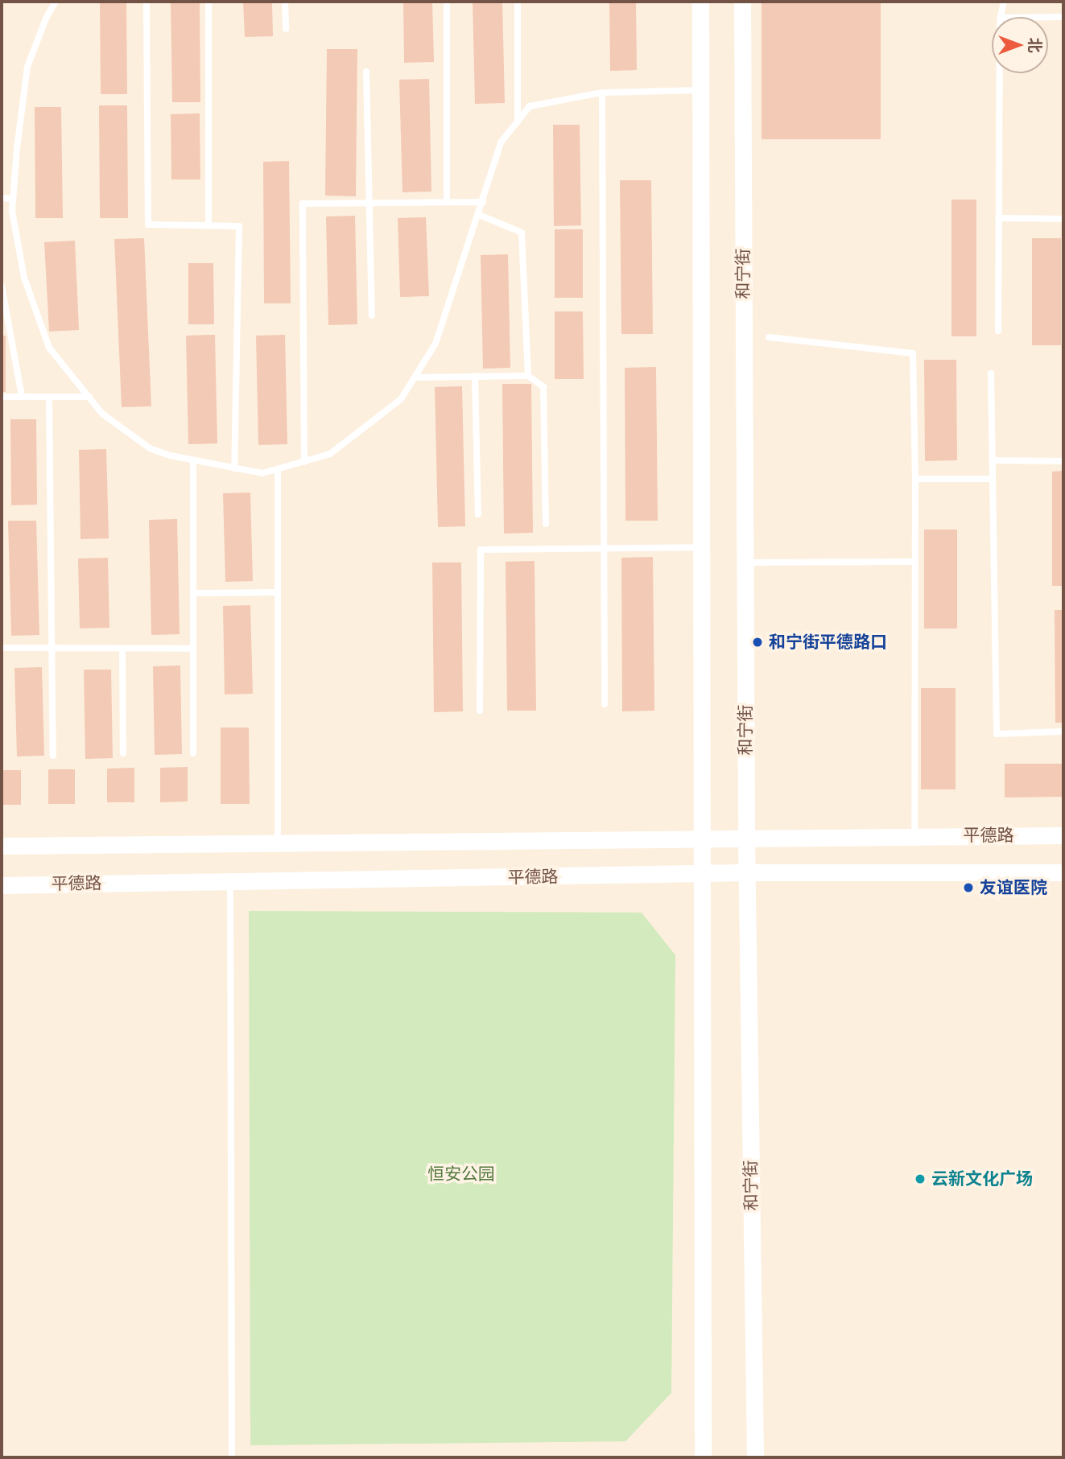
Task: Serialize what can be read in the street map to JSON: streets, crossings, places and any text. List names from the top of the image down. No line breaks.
{"streets":{"main road":["和宁街","平德路"]},"crossings":[["和宁街","平德路"]],"parks":["恒安公园"],"places":["和宁街平德路口","友谊医院","云新文化广场"],"north":"right"}
